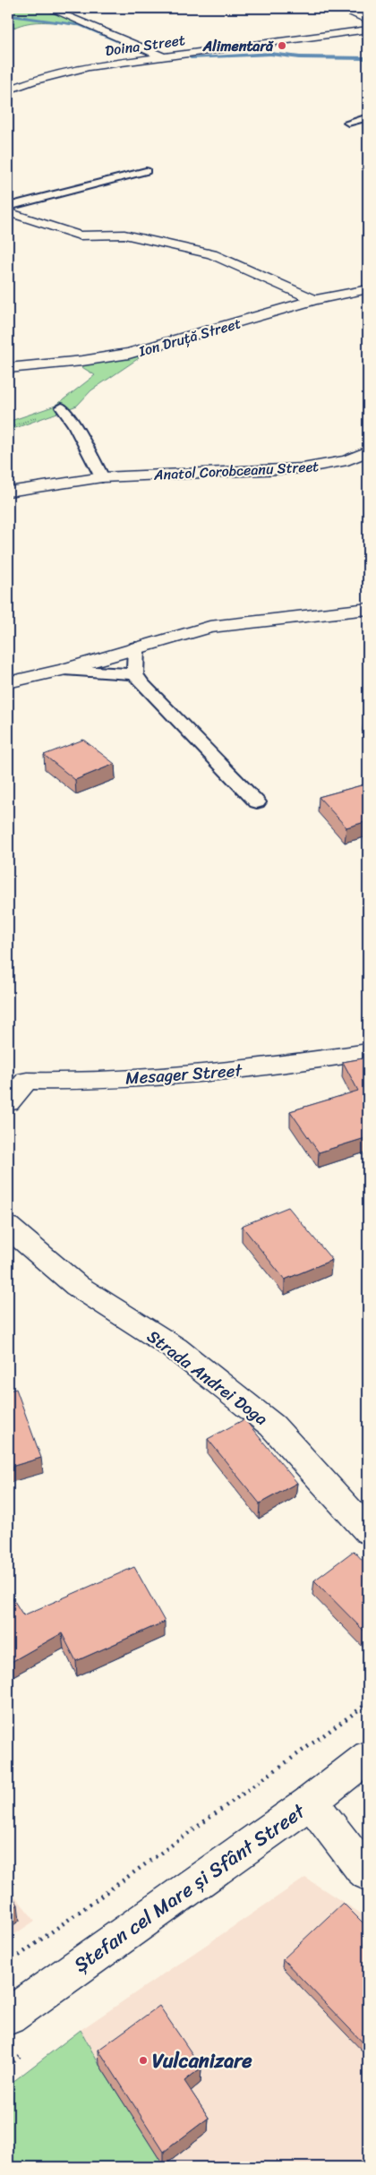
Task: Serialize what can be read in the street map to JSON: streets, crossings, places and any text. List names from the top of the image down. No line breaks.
{"streets":{"street":["Doina Street","Ion Druță Street","Anatol Corobceanu Street","Mesager Street","Strada Andrei Doga","Ștefan cel Mare și Sfânt Street"]},"places":["Alimentară","Vulcanizare"]}
